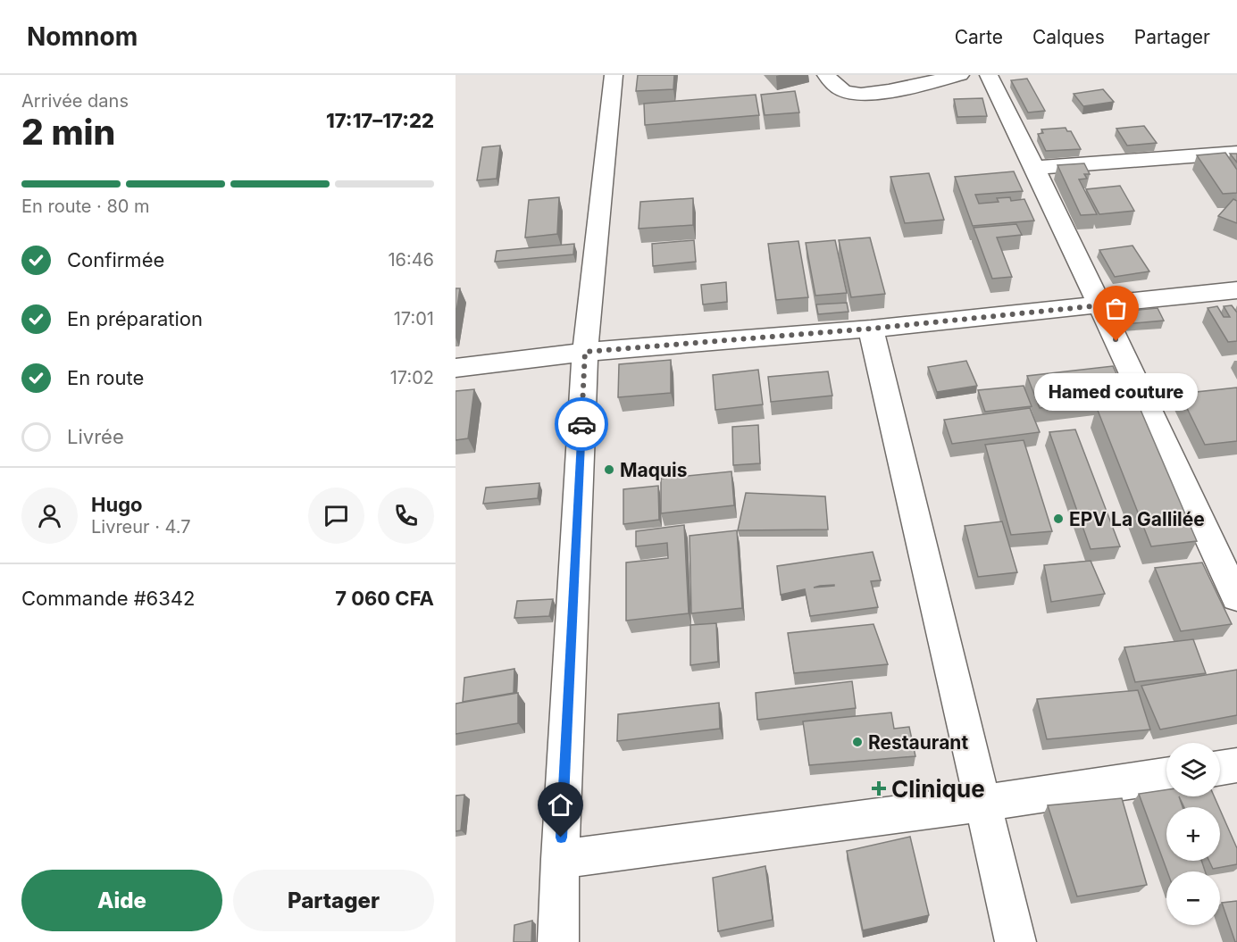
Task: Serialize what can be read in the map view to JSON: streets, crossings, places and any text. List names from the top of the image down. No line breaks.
{"places":{"other":["Hamed couture","Maquis","EPV La Gallilée","Restaurant"],"health":["Clinique"]},"page":{"header":"Nomnom","nav":["Carte","Calques","Partager"],"heading":["2 min","Arrivée dans","17:17–17:22"],"panel":["Hugo","Livreur · 4.7","Commande #6342","7 060 CFA"],"bar":"En route · 80 m","list":[["Confirmée","16:46"],["En préparation","17:01"],["En route","17:02"],"Livrée"],"bubble":"Hamed couture","map_buttons":["+","−"],"buttons":["Aide","Partager"]}}
